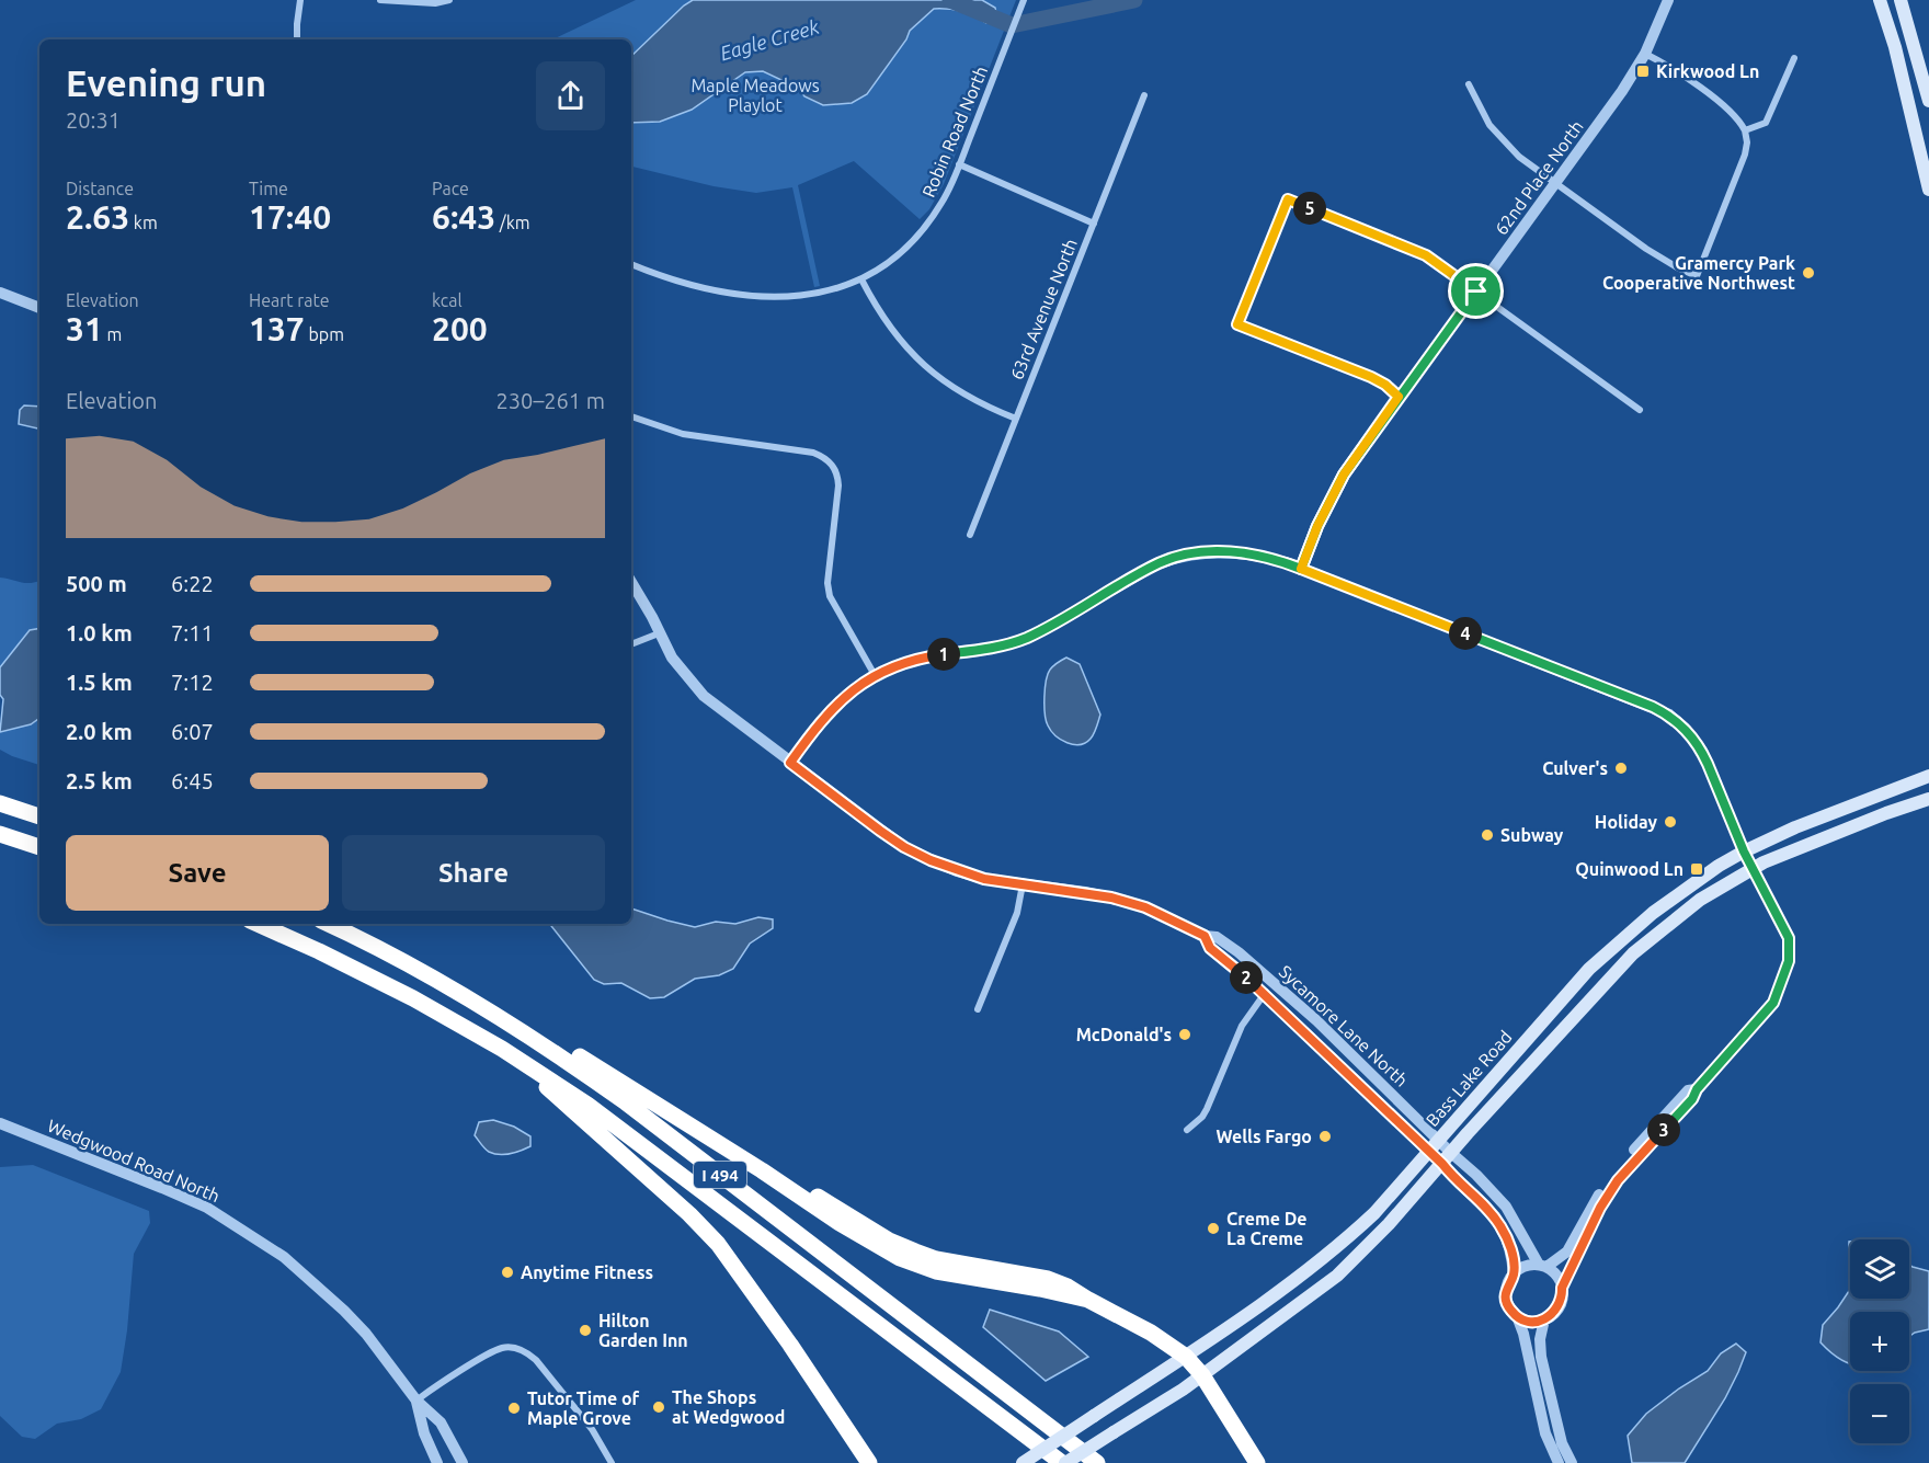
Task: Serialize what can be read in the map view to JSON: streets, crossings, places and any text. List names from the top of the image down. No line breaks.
{"streets":{"highway":["I 494"],"main road":["Bass Lake Road"],"street":["Robin Road North","62nd Place North","63rd Avenue North","Sycamore Lane North","Wedgwood Road North"]},"crossings":[["Sycamore Lane North","Bass Lake Road"],["Bass Lake Road","I 494"]],"water":["Eagle Creek"],"parks":["Maple Meadows Playlot"],"places":{"transit":["Kirkwood Ln","Quinwood Ln"],"other":["Gramercy Park Cooperative Northwest","Culver's","Holiday","Subway","McDonald's","Wells Fargo","Creme De La Creme","Anytime Fitness","Hilton Garden Inn","The Shops at Wedgwood","Tutor Time of Maple Grove"]},"page":{"heading":["Evening run","20:31"],"stats":[["Distance","2.63 km"],["Time","17:40"],["Pace","6:43 /km"],["Elevation","31 m"],["Heart rate","137 bpm"],["kcal","200"]],"pins":["5","4","1","2","3"],"chart":["Elevation","230–261 m"],"list":[{"name":"500 m","note":"6:22"},{"name":"1.0 km","note":"7:11"},{"name":"1.5 km","note":"7:12"},{"name":"2.0 km","note":"6:07"},{"name":"2.5 km","note":"6:45"}],"buttons":["Save","Share"],"map_buttons":["+","−"]}}
